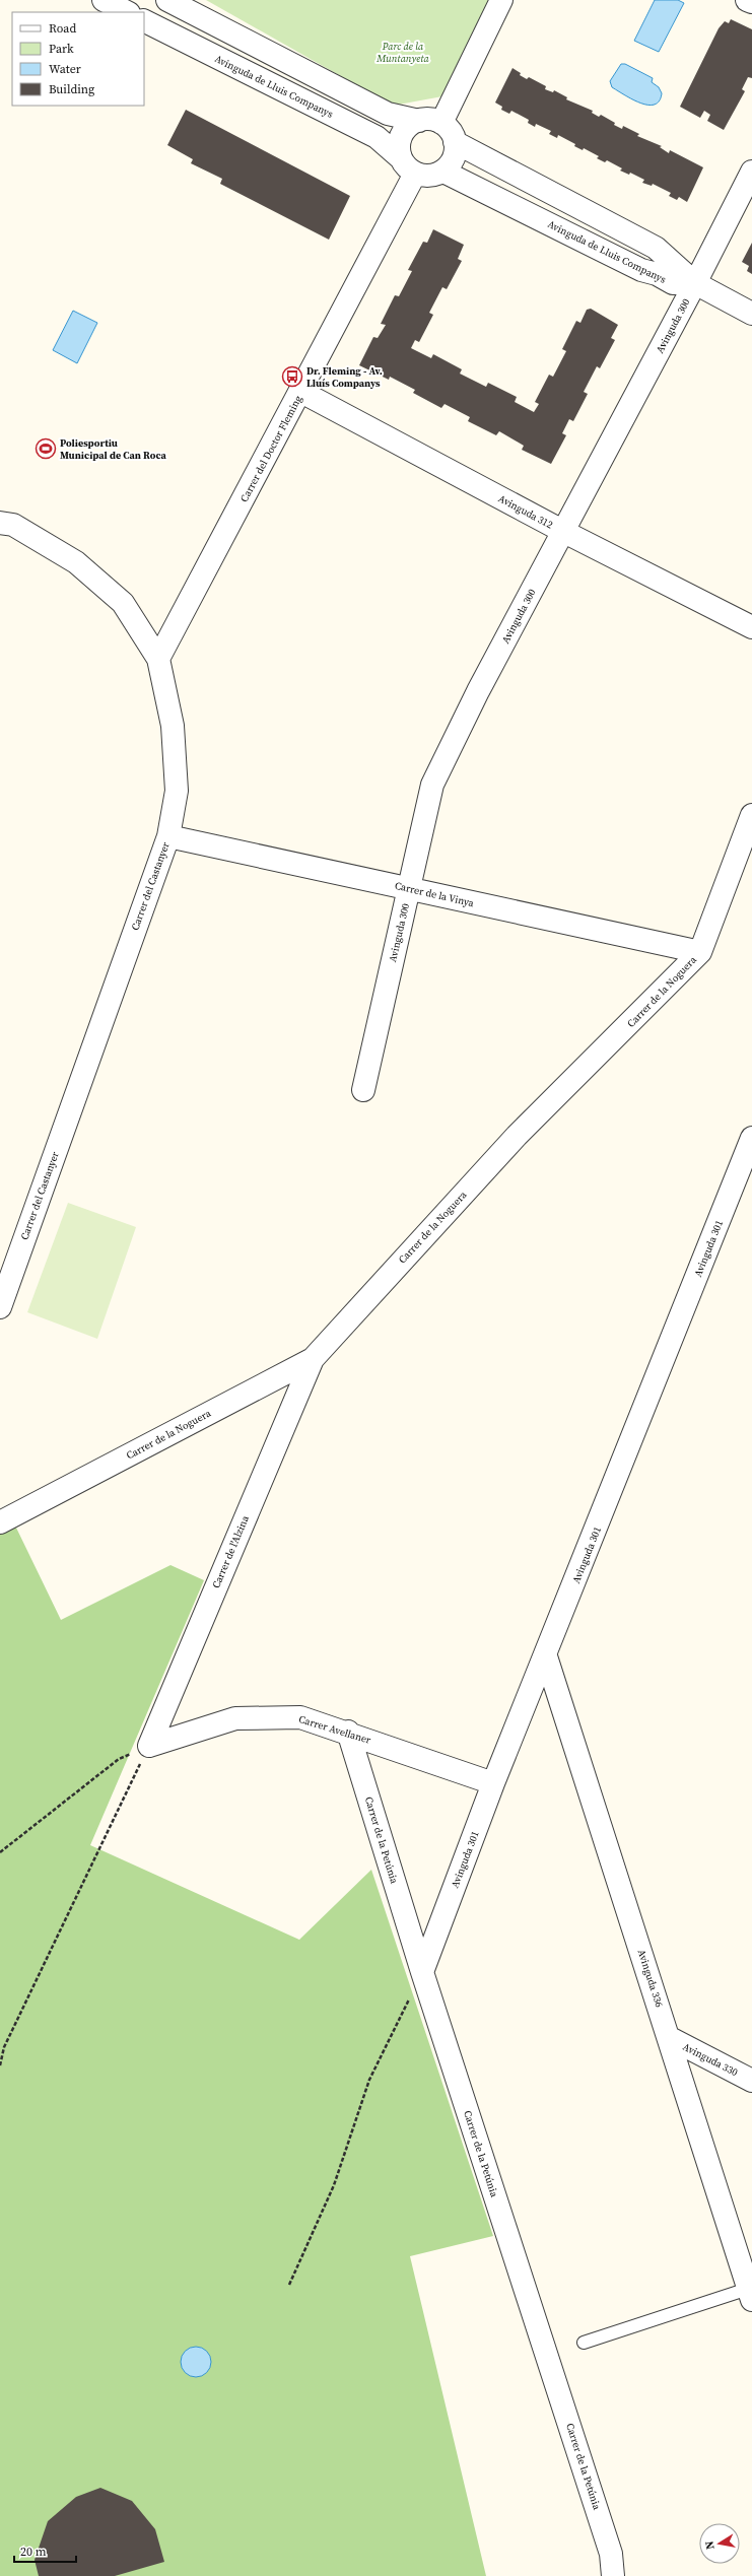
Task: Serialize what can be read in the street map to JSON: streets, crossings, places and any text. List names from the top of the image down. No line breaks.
{"streets":{"street":["Avinguda de Lluis Companys","Avinguda 300","Carrer del Doctor Fleming","Avinguda 312","Carrer del Castanyer","Carrer de la Vinya","Carrer de la Noguera","Avinguda 301","Carrer de l'Alzina","Carrer Avellaner","Carrer de la Petúnia","Avinguda 336","Avinguda 330"]},"crossings":[["Avinguda de Lluis Companys","Avinguda 300"],["Avinguda de Lluis Companys","Carrer del Doctor Fleming"],["Avinguda 300","Avinguda 312"],["Avinguda 300","Carrer de la Vinya"],["Carrer del Doctor Fleming","Avinguda 312"],["Carrer del Doctor Fleming","Carrer del Castanyer"],["Carrer del Castanyer","Carrer de la Vinya"],["Carrer de la Vinya","Carrer de la Noguera"],["Carrer de la Noguera","Carrer de l'Alzina"],["Avinguda 301","Carrer Avellaner"],["Avinguda 301","Carrer de la Petúnia"],["Avinguda 301","Avinguda 336"],["Carrer de l'Alzina","Carrer Avellaner"],["Carrer Avellaner","Carrer de la Petúnia"],["Avinguda 336","Avinguda 330"]],"parks":["Parc de la Muntanyeta"],"places":{"bus stop":["Dr. Fleming - Av. Lluís Companys"],"sports":["Poliesportiu Municipal de Can Roca"]},"legend":["Road","Park","Water","Building"],"scale_bar":"20 m","north":"left"}
